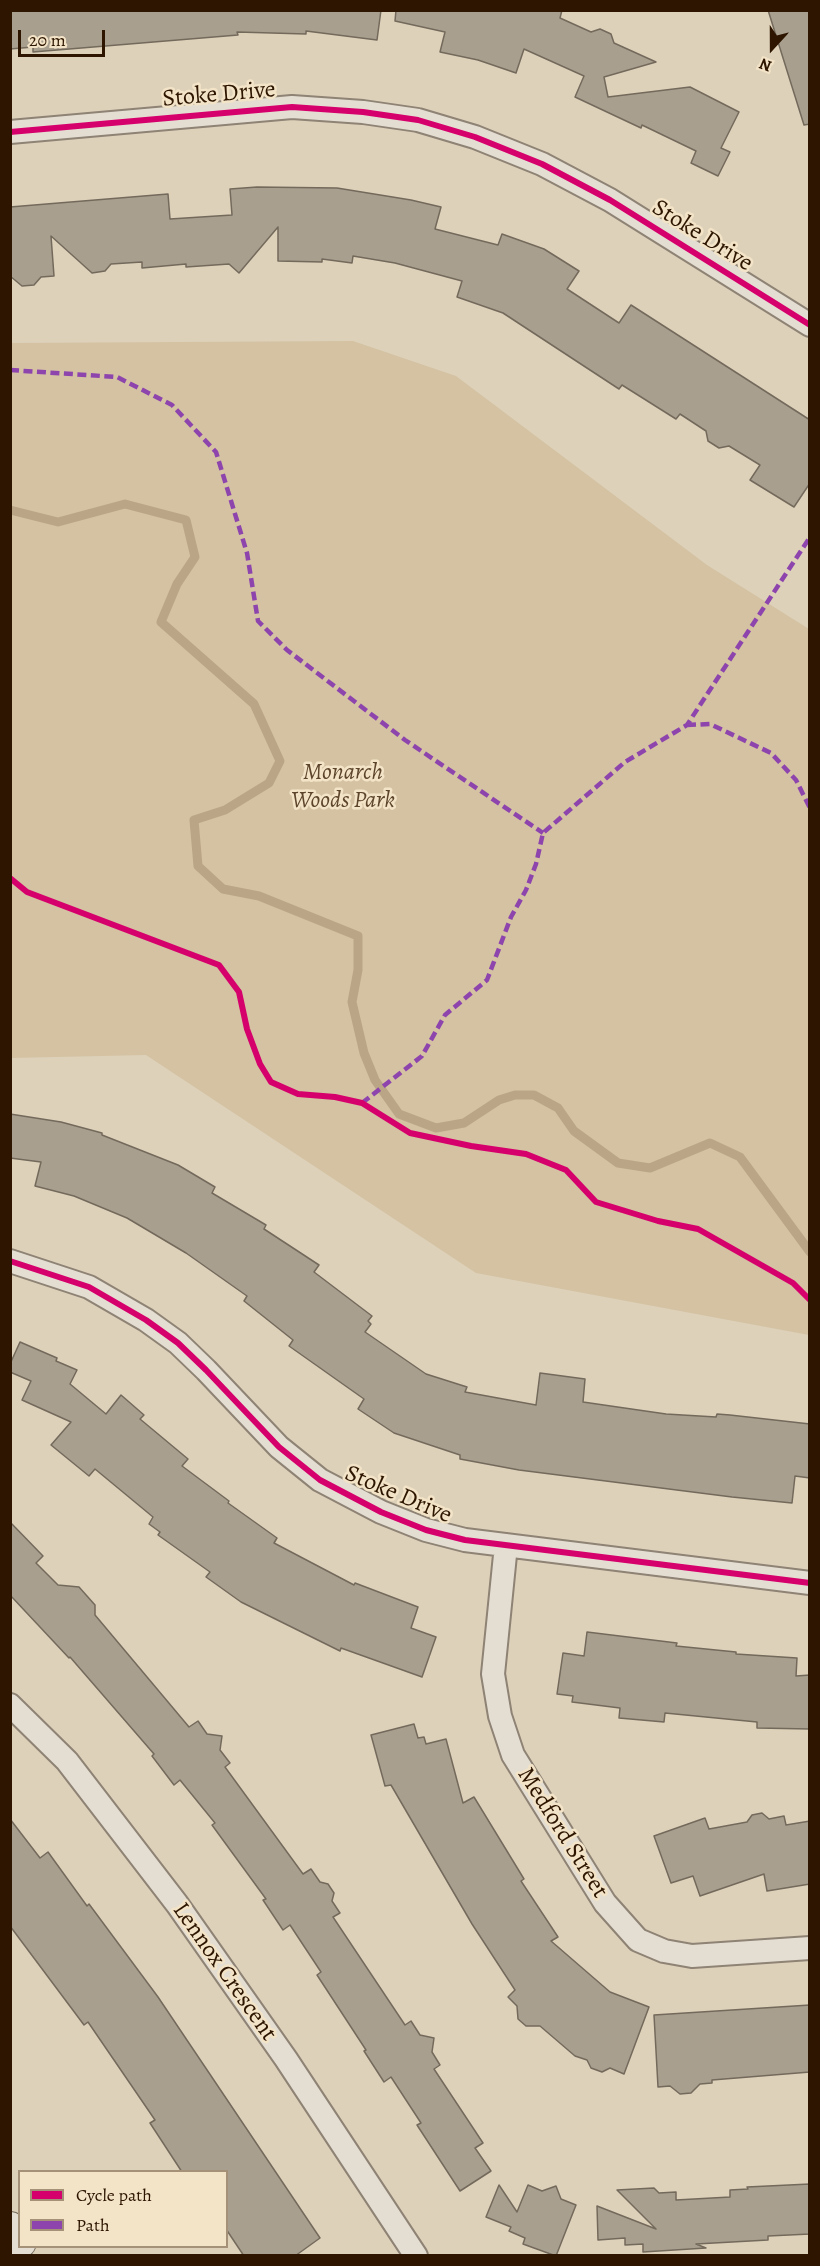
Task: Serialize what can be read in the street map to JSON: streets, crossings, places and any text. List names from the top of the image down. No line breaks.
{"streets":{"street":["Stoke Drive","Medford Street","Lennox Crescent"]},"crossings":[["Stoke Drive","Medford Street"]],"parks":["Monarch Woods Park"],"legend":["Cycle path","Path"],"scale_bar":"20 m","north":"bottom"}
